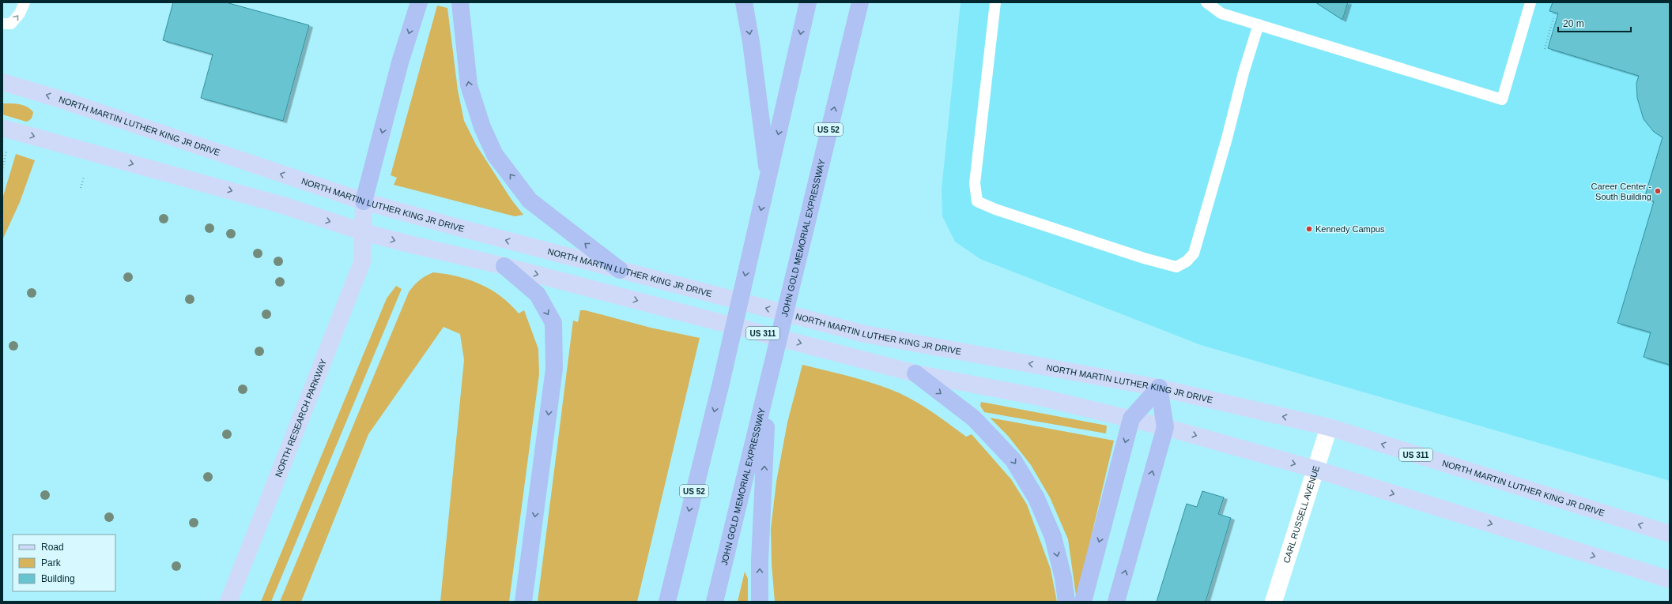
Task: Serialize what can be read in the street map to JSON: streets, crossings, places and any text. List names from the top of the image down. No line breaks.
{"streets":{"highway":["US 52","JOHN GOLD MEMORIAL EXPRESSWAY"],"main road":["NORTH MARTIN LUTHER KING JR DRIVE","US 311","NORTH RESEARCH PARKWAY"],"street":["CARL RUSSELL AVENUE"]},"crossings":[["NORTH MARTIN LUTHER KING JR DRIVE","NORTH RESEARCH PARKWAY"],["NORTH MARTIN LUTHER KING JR DRIVE","CARL RUSSELL AVENUE"],["US 311","NORTH RESEARCH PARKWAY"],["US 311","CARL RUSSELL AVENUE"]],"places":["Career Center - South Building","Kennedy Campus"],"legend":["Road","Park","Building"],"scale_bar":"20 m"}
